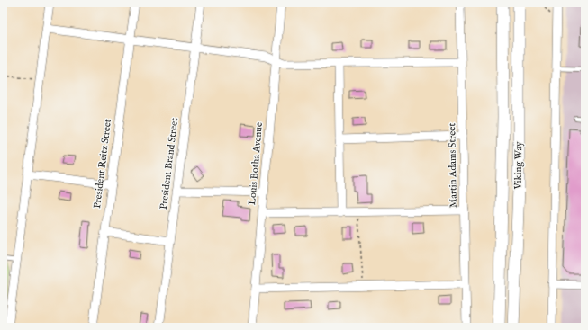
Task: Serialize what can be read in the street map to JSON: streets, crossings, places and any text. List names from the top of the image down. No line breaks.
{"streets":{"main road":["Viking Way"],"street":["President Reitz Street","President Brand Street","Louis Botha Avenue","Martin Adams Street"]}}
